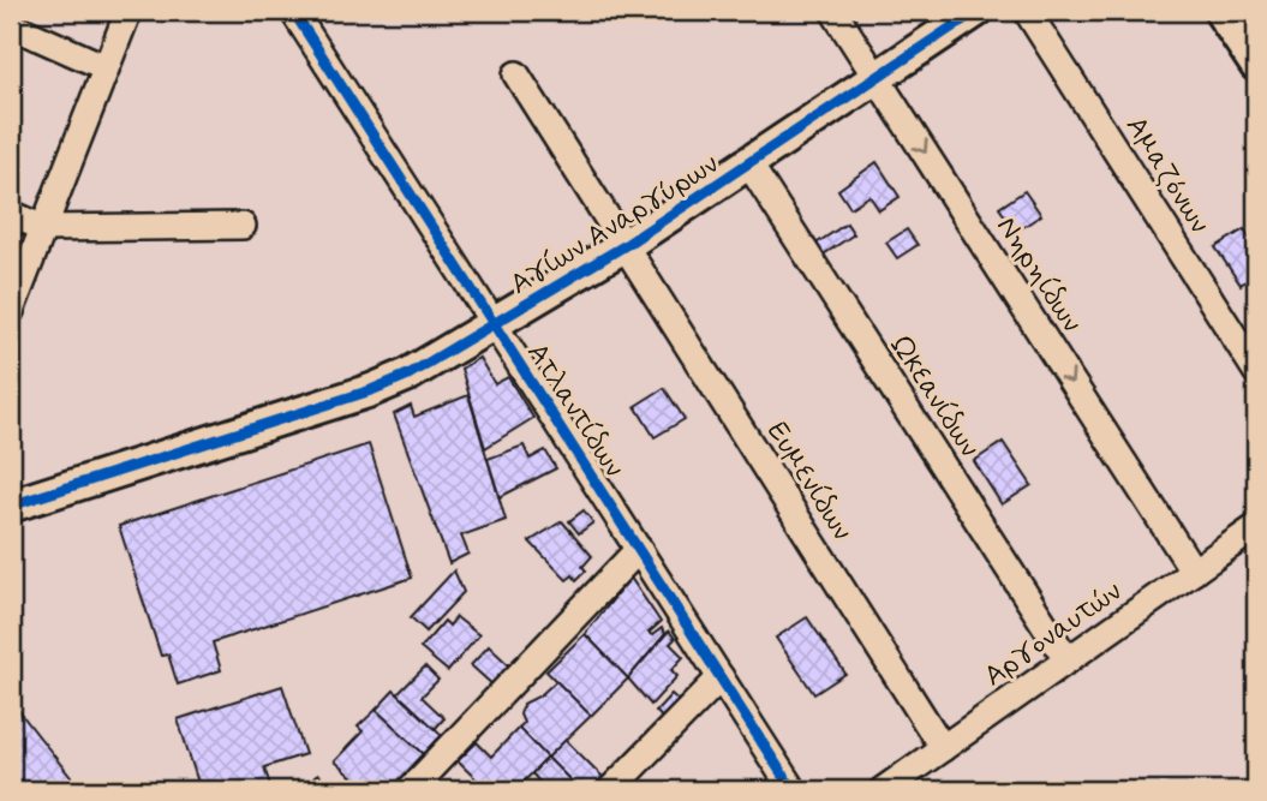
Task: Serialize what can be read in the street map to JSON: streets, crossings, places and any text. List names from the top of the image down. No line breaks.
{"streets":{"street":["Αμαζόνων","Αγίων Αναργύρων","Νηρηίδων","Ωκεανίδων","Ατλαντίδων","Ευμενίδων","Αργοναυτών"]},"crossings":[["Αγίων Αναργύρων","Νηρηίδων"],["Αγίων Αναργύρων","Ωκεανίδων"],["Αγίων Αναργύρων","Ατλαντίδων"],["Αγίων Αναργύρων","Ευμενίδων"],["Νηρηίδων","Αργοναυτών"],["Ωκεανίδων","Αργοναυτών"],["Ευμενίδων","Αργοναυτών"]],"one_way":["Νηρηίδων"]}
